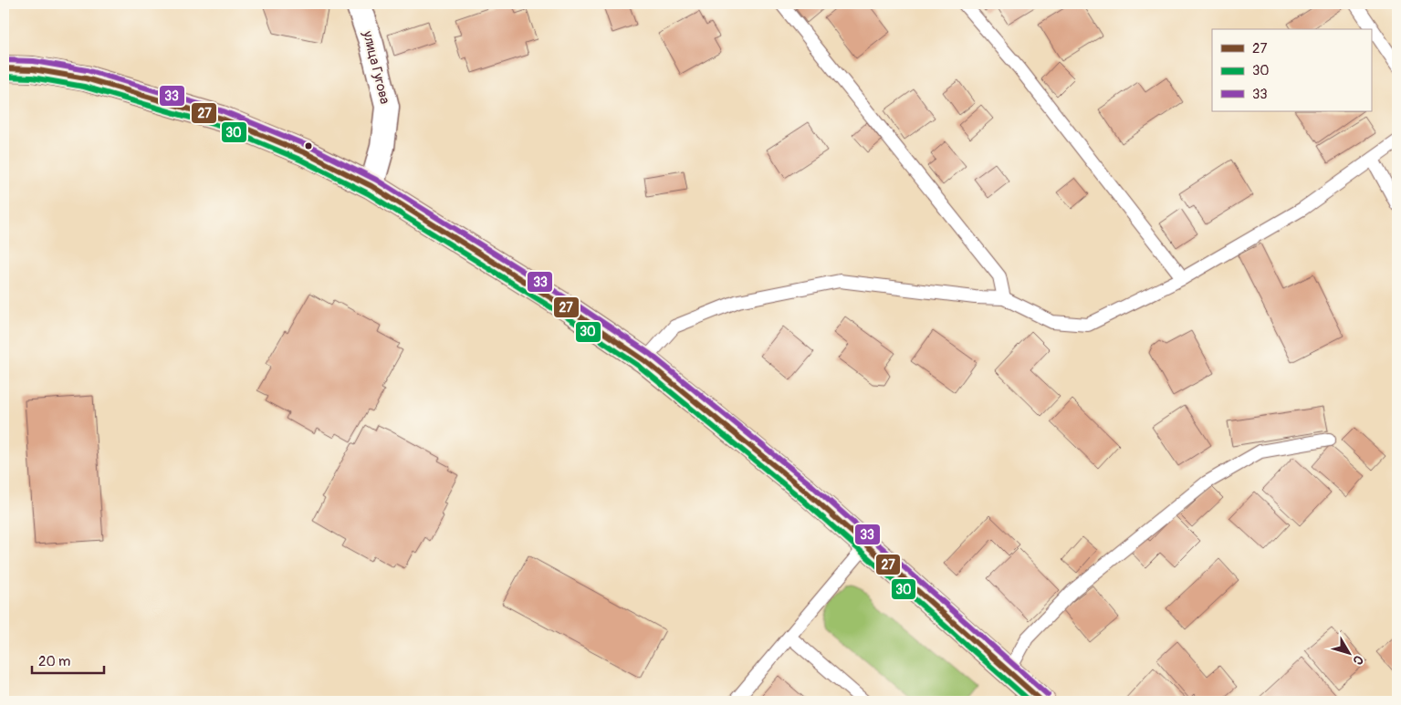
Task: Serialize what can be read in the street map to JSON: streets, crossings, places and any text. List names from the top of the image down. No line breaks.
{"streets":{"street":["улица Гугова"]},"lines":["transit line 33","transit line 27","transit line 30"],"legend":["27","30","33"],"scale_bar":"20 m","north":"bottom right"}
